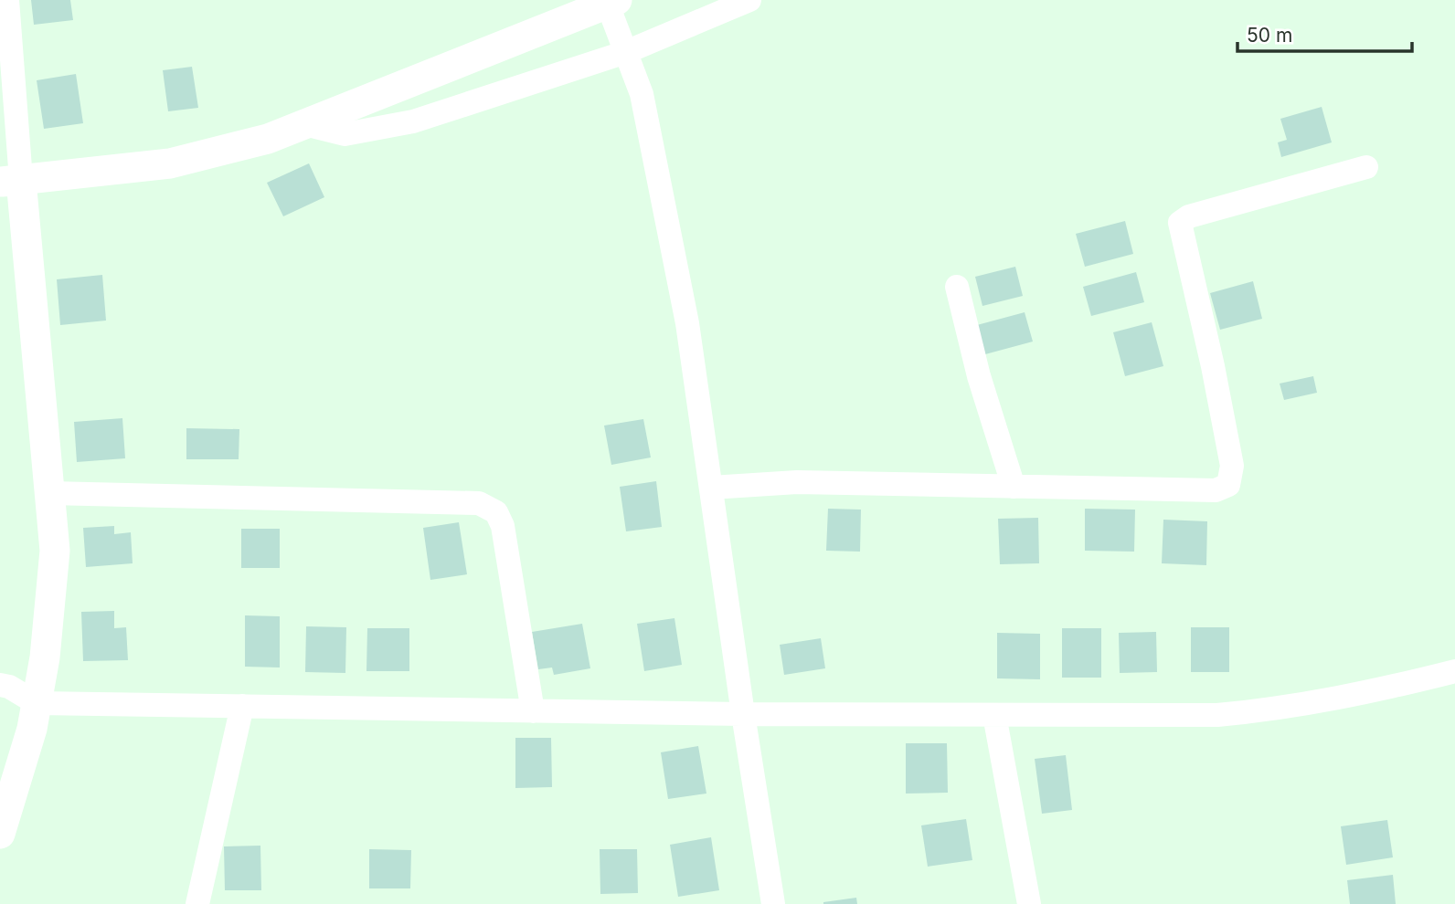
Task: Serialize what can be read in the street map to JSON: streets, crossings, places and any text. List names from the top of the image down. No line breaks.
{"scale_bar":"50 m"}
